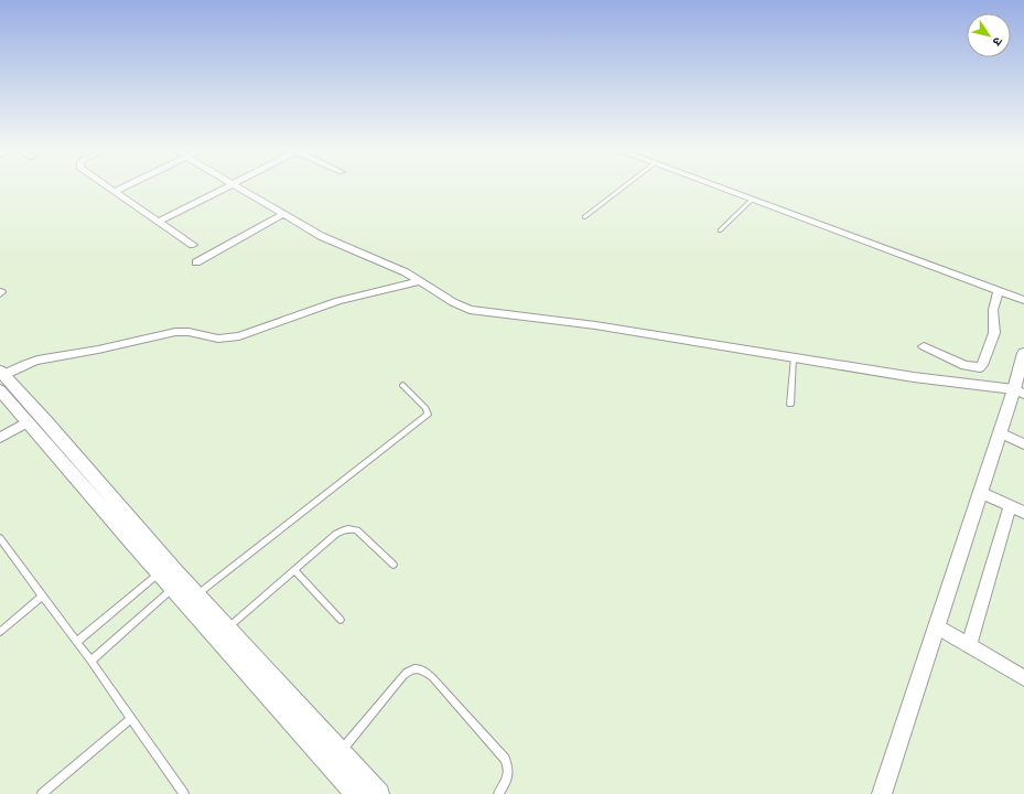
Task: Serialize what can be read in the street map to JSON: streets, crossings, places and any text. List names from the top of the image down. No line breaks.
{"north":"bottom right"}
